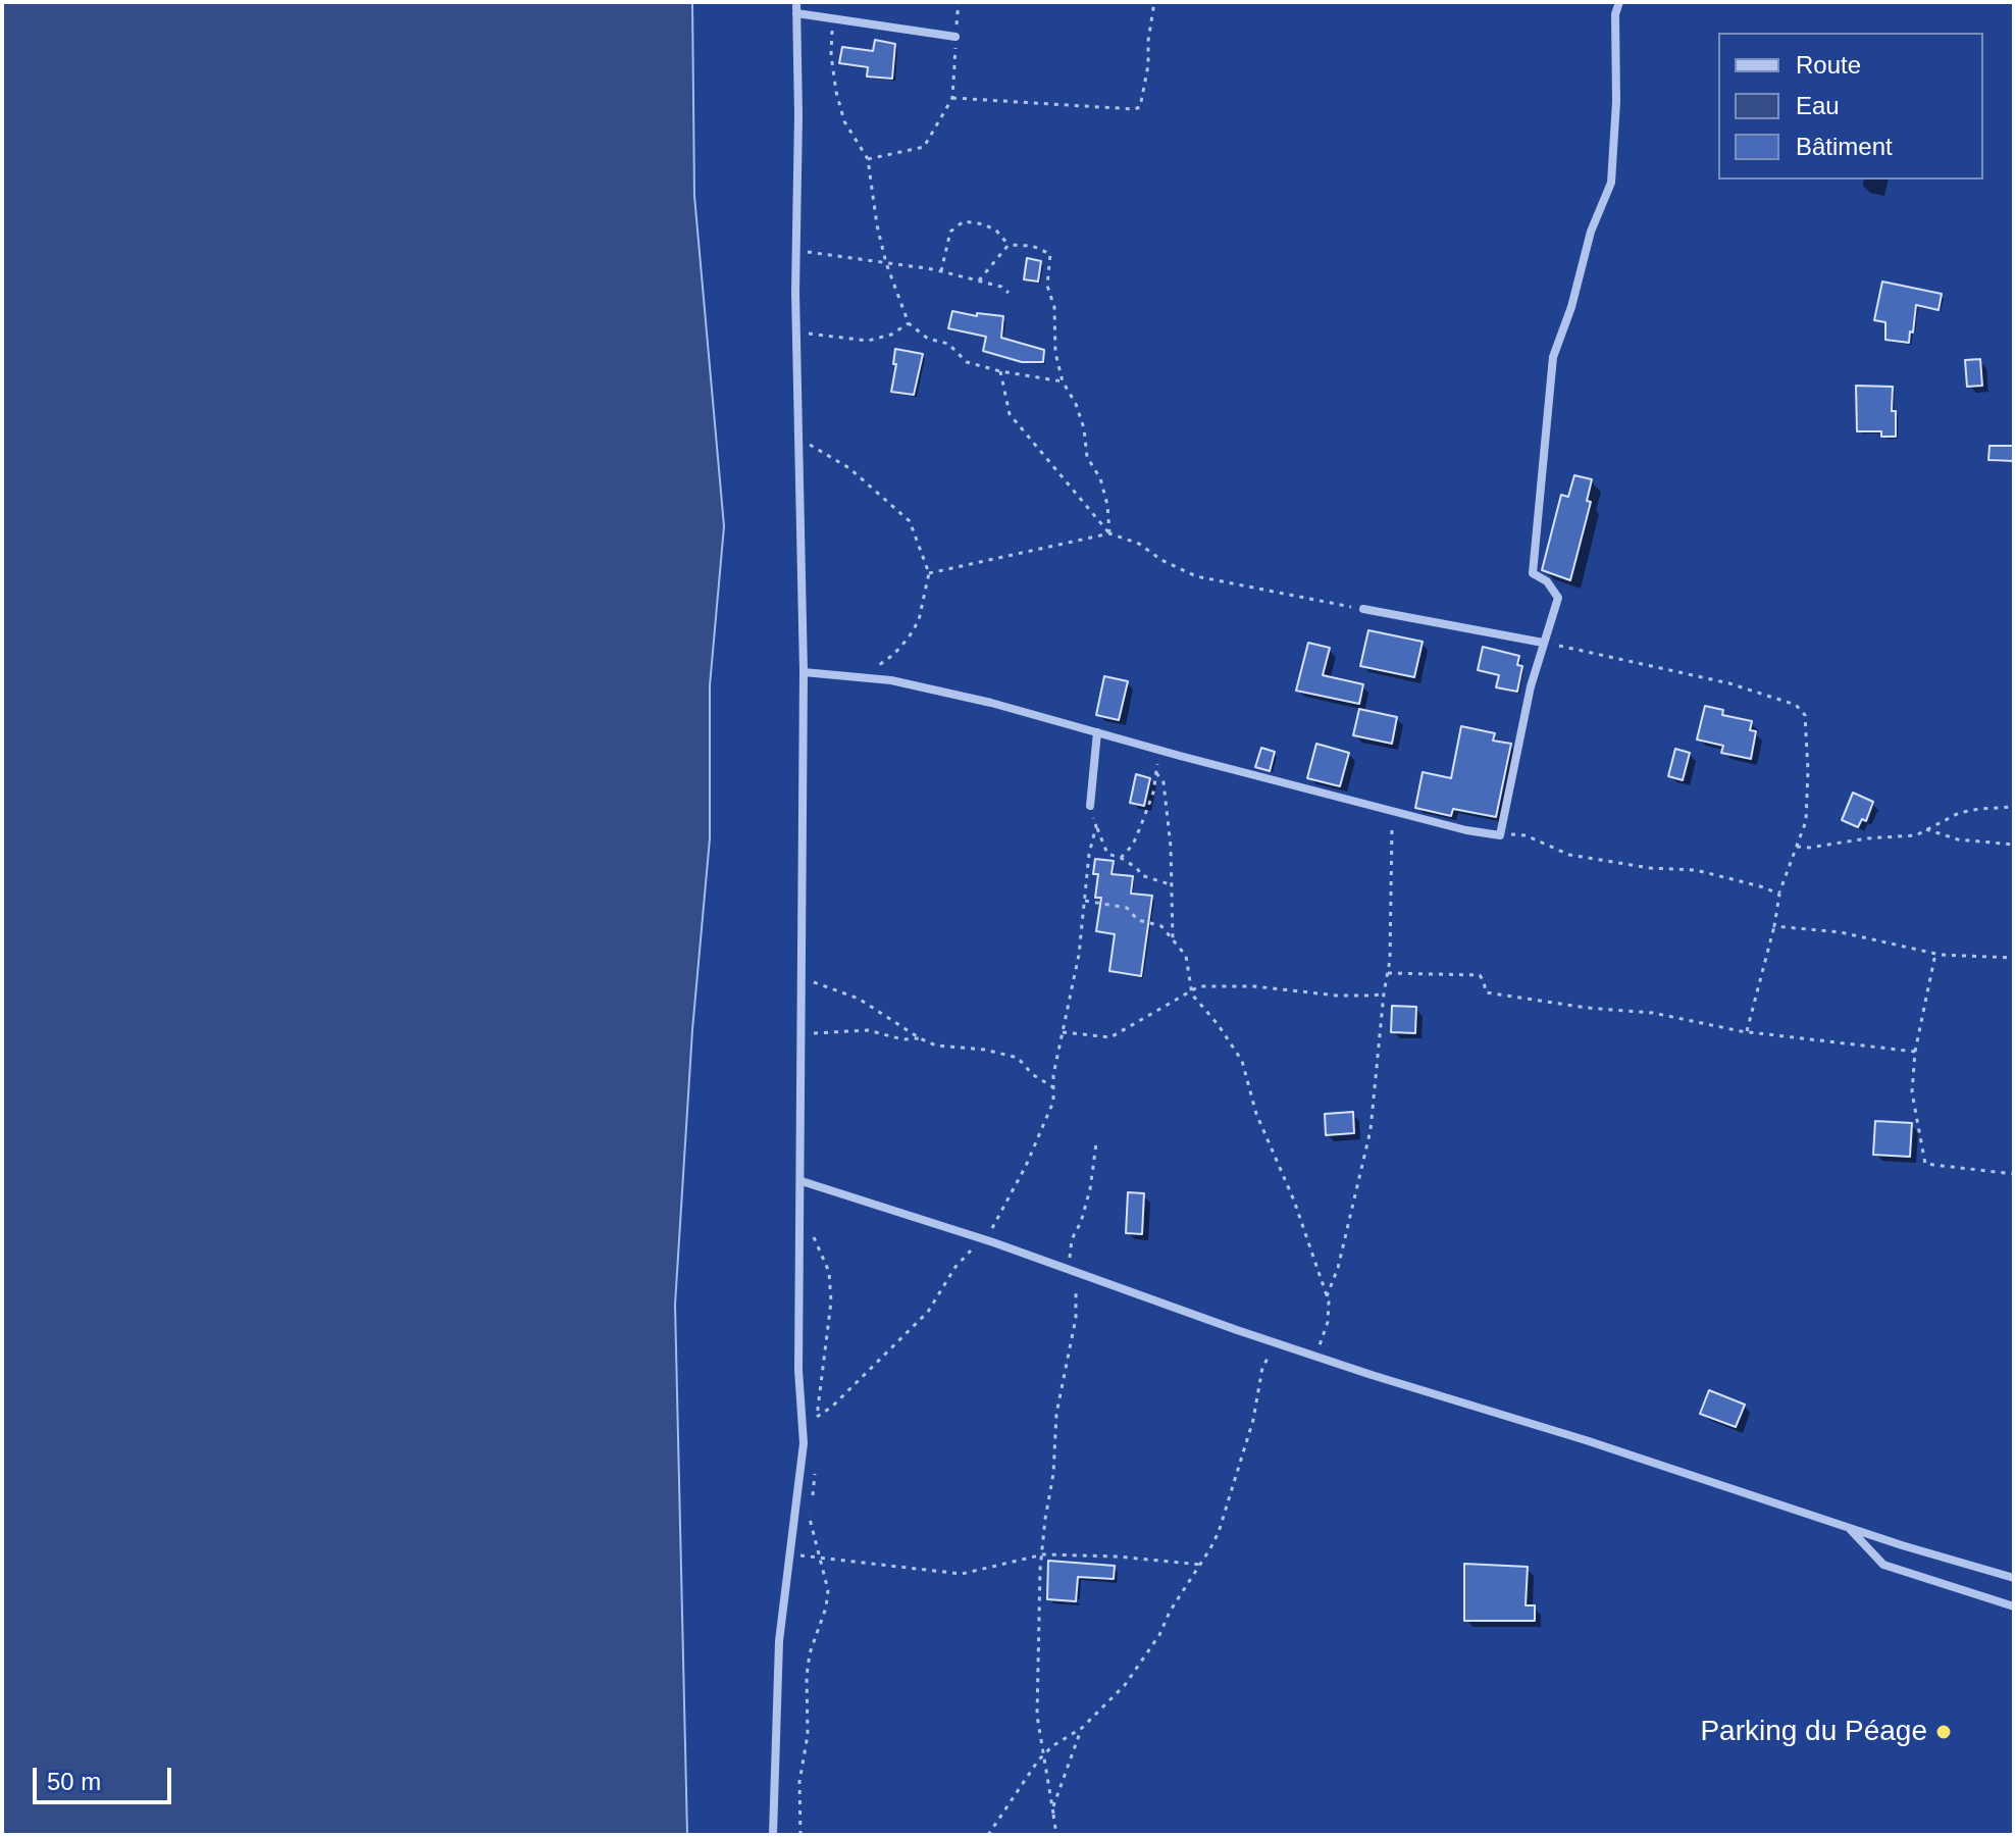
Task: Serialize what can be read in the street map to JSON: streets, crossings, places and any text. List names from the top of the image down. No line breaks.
{"places":["Parking du Péage"],"legend":["Route","Eau","Bâtiment"],"scale_bar":"50 m"}
